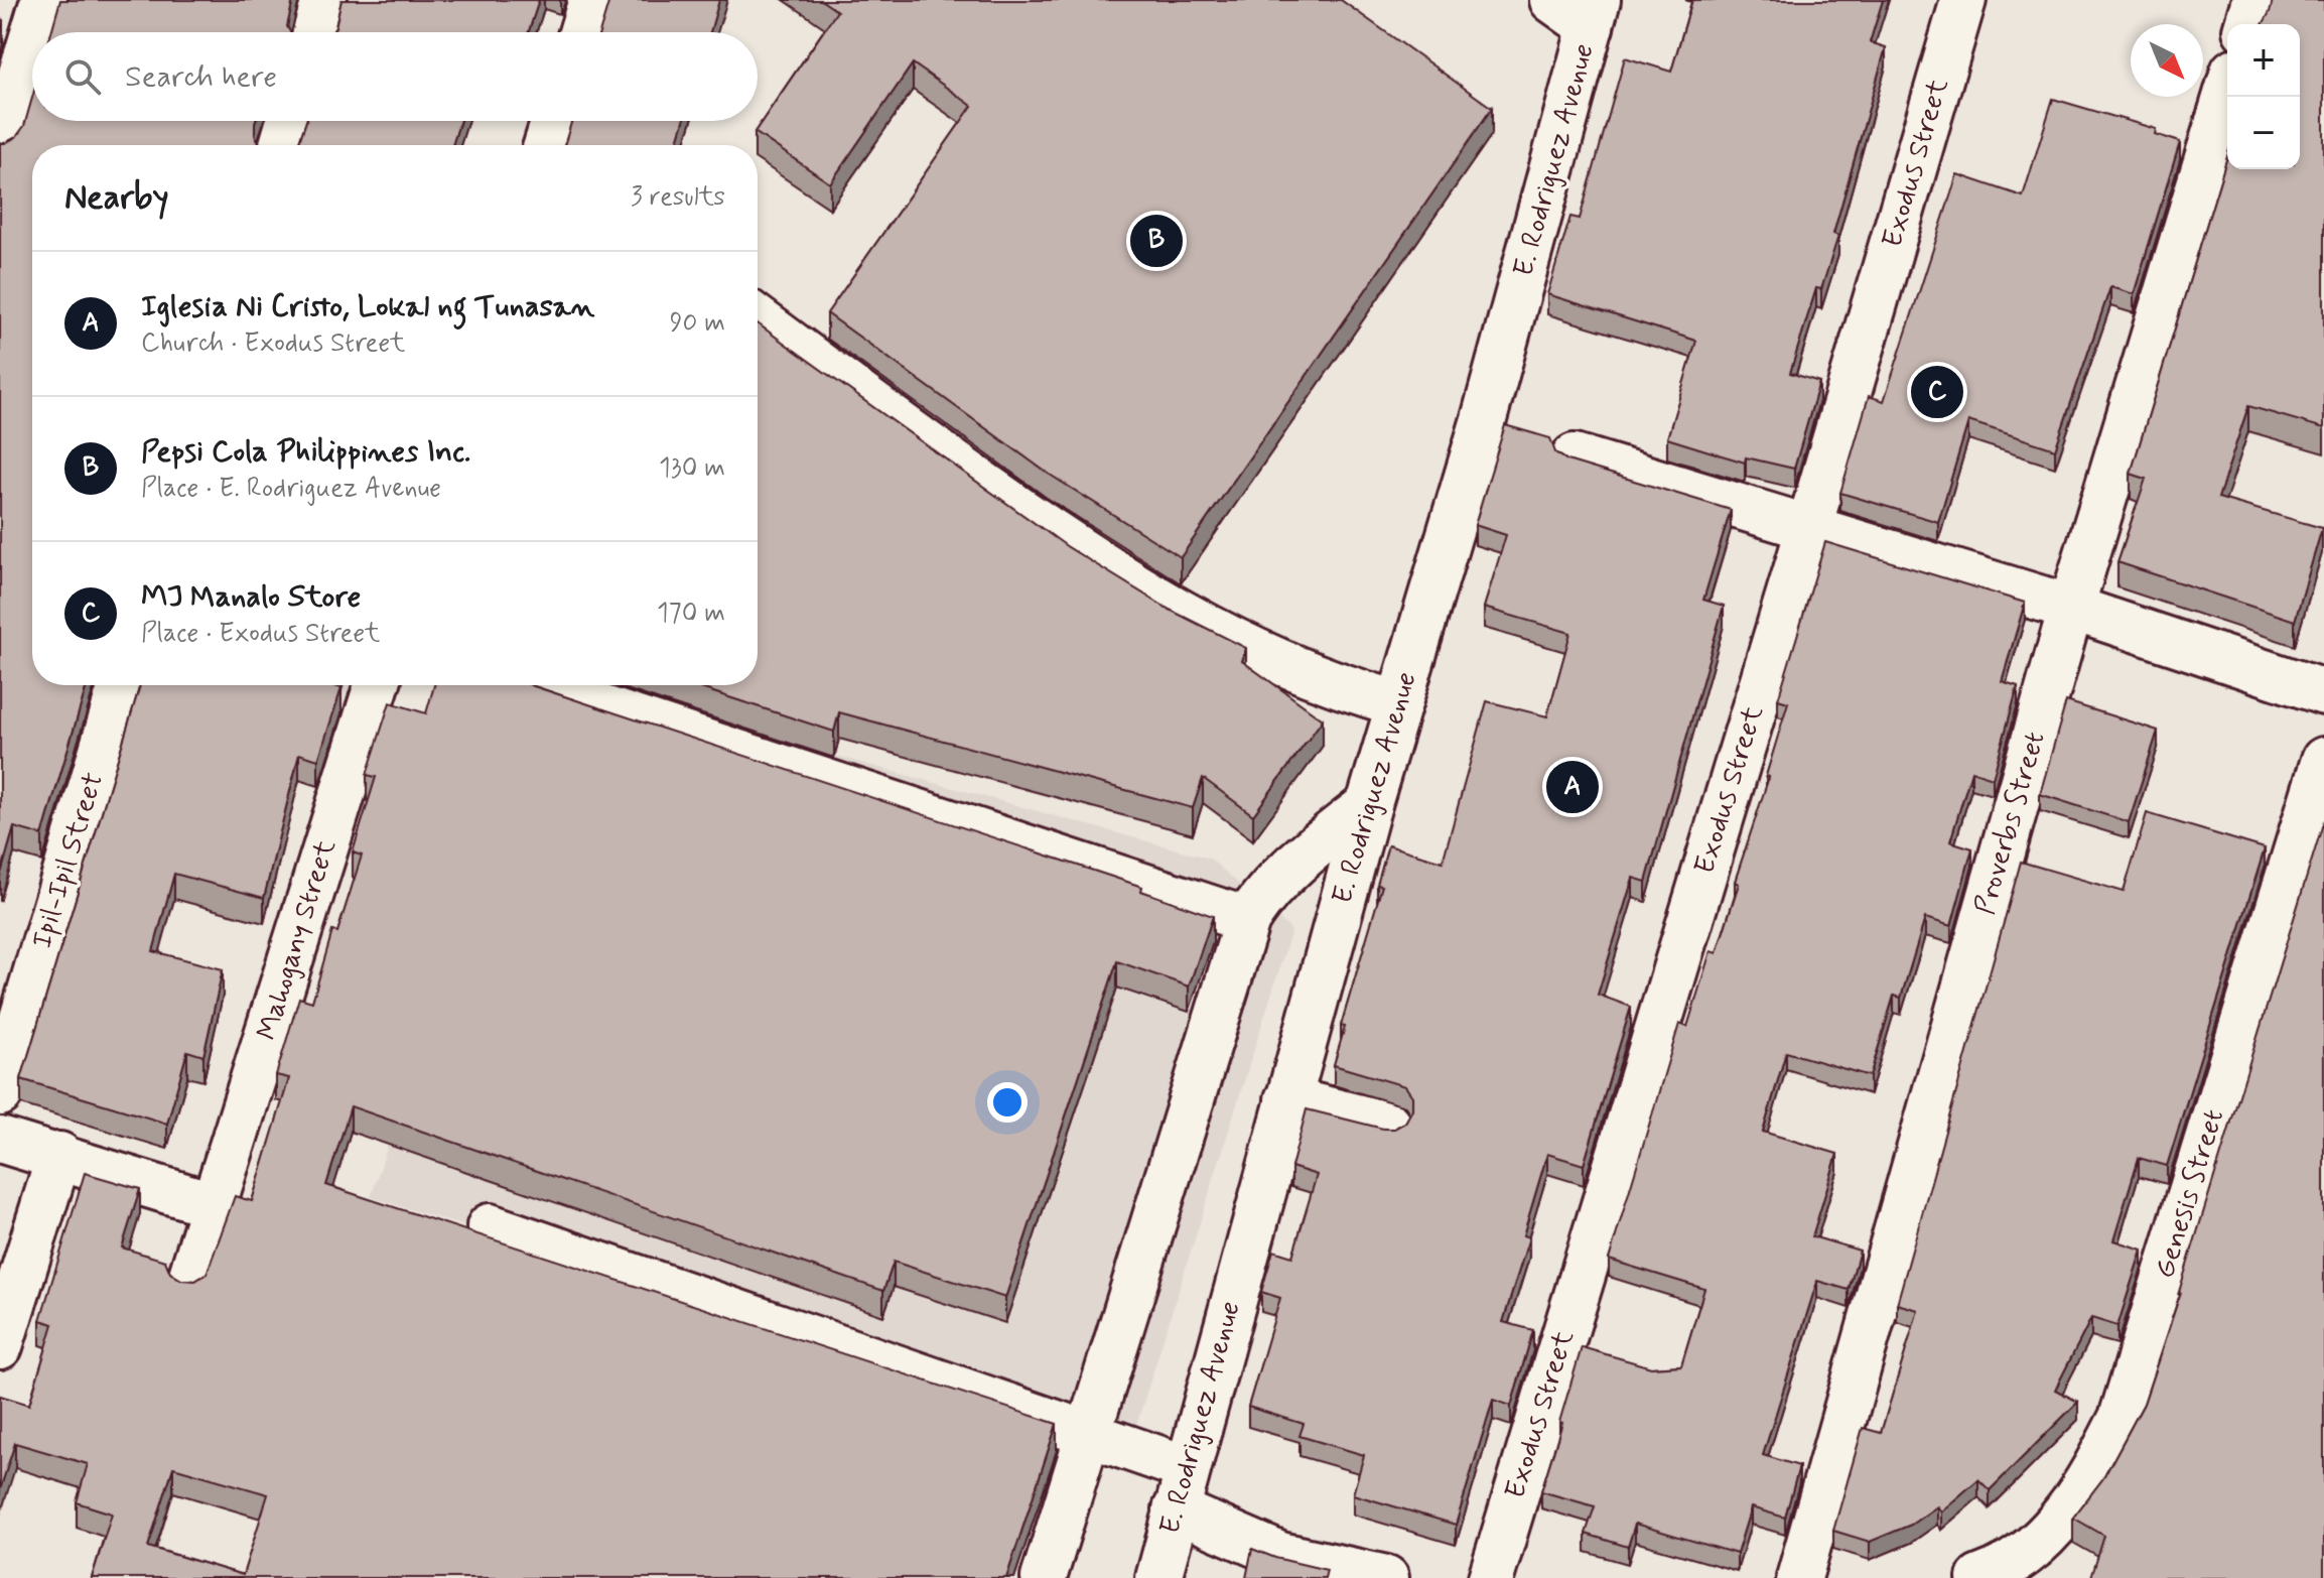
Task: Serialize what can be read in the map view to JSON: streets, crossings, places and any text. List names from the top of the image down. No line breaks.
{"streets":{"street":["E. Rodriguez Avenue","Exodus Street","Proverbs Street","Ipil-Ipil Street","Mahogany Street","Genesis Street"]},"north":"bottom right","page":{"map_buttons":["+","−"],"search":"Search here","heading":["Nearby","3 results"],"pins":["B","C","A"],"list":[{"mark":"A","name":"Iglesia Ni Cristo, Lokal ng Tunasan","note":"Church · Exodus Street","value":"90 m"},{"mark":"B","name":"Pepsi Cola Philippines Inc.","note":"Place · E. Rodriguez Avenue","value":"130 m"},{"mark":"C","name":"MJ Manalo Store","note":"Place · Exodus Street","value":"170 m"}]}}
